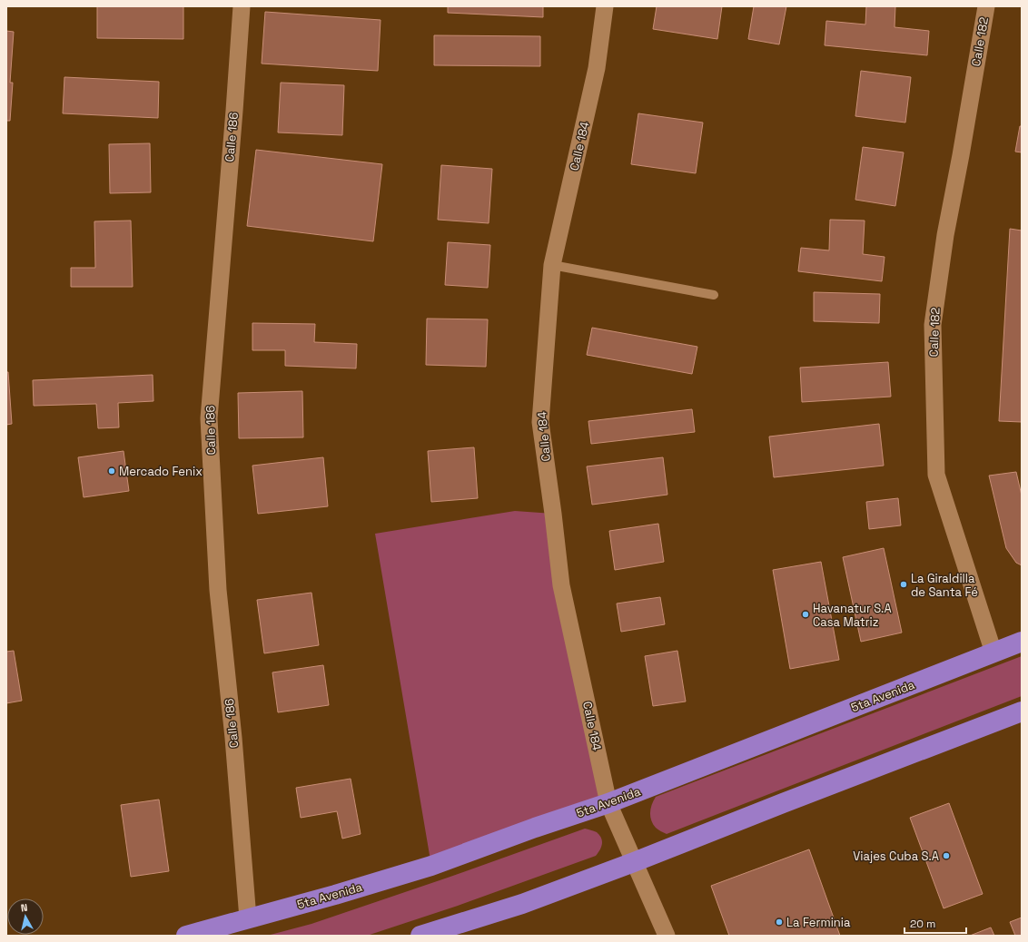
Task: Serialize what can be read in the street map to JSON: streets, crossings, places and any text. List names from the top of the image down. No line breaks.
{"streets":{"highway":["5ta Avenida"],"street":["Calle 182","Calle 186","Calle 184"]},"crossings":[["Calle 182","5ta Avenida"],["Calle 186","5ta Avenida"],["Calle 184","5ta Avenida"]],"places":["Mercado Fenix","La Giraldilla de Santa Fé","Havanatur S.A Casa Matriz","Viajes Cuba S.A","La Ferminia"],"scale_bar":"20 m","north":"top"}
